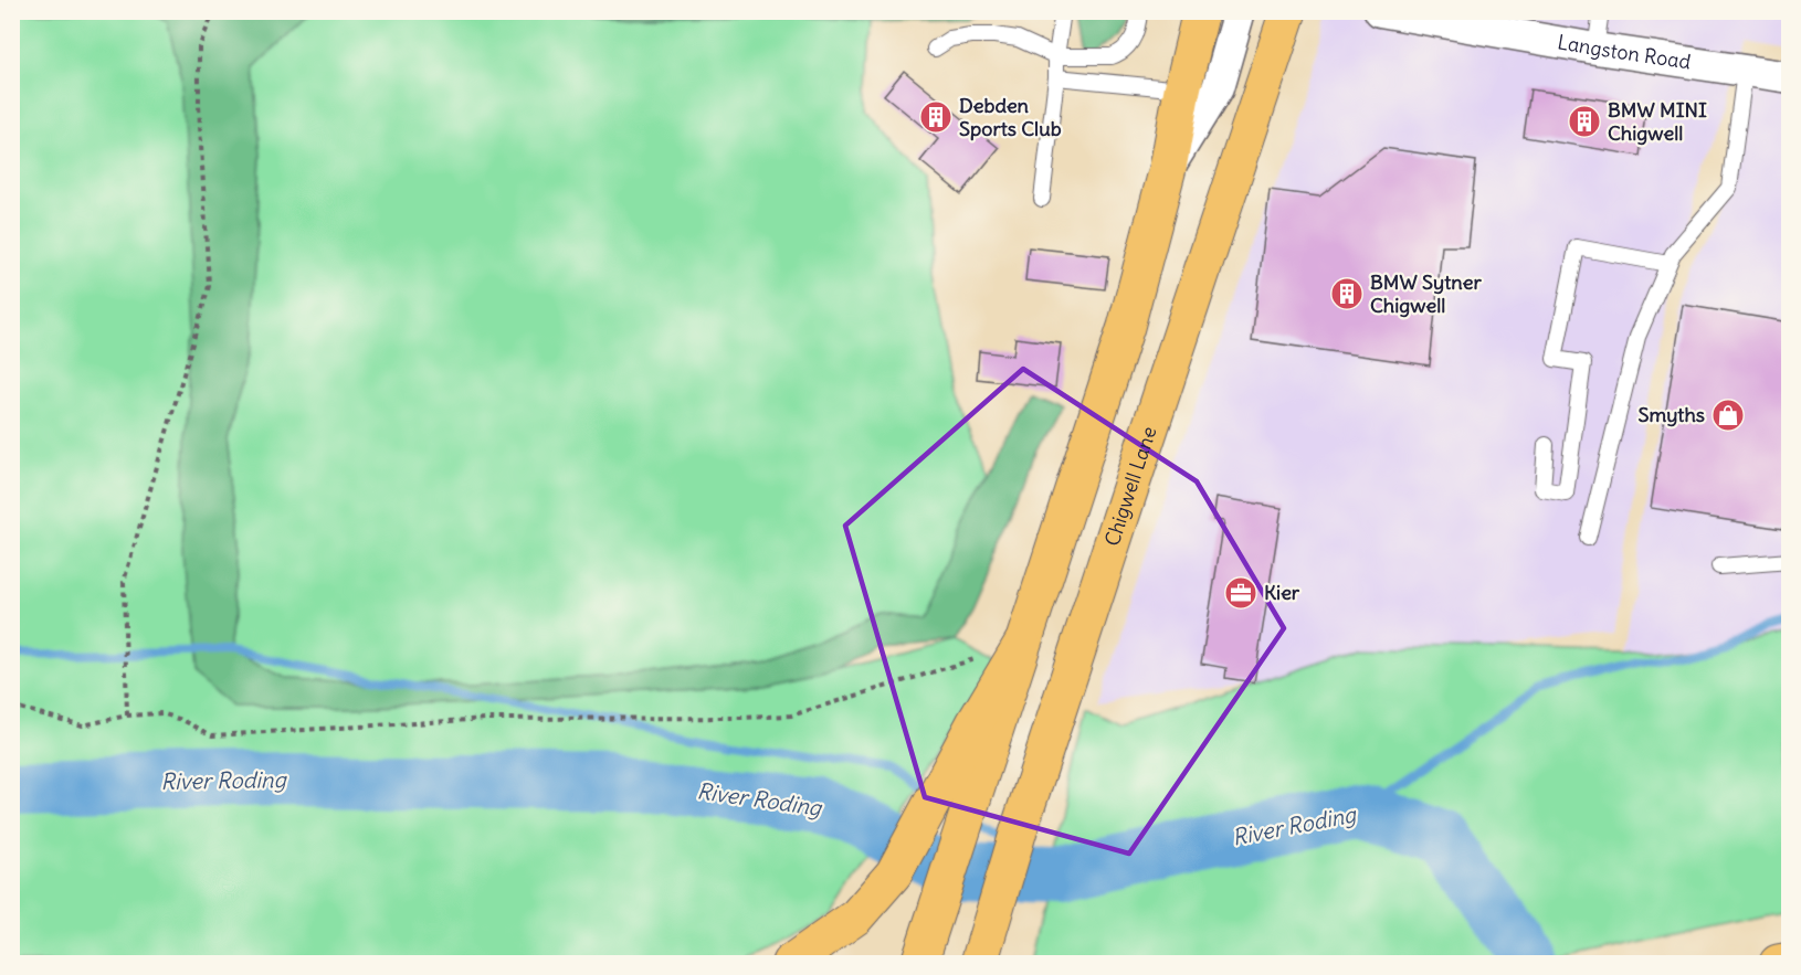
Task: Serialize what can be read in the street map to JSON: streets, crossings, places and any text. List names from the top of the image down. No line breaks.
{"streets":{"main road":["Chigwell Lane"],"street":["Langston Road"]},"water":["River Roding"],"places":{"building":["Debden Sports Club","BMW MINI Chigwell","BMW Sytner Chigwell"],"shop":["Smyths"],"office":["Kier"]}}
